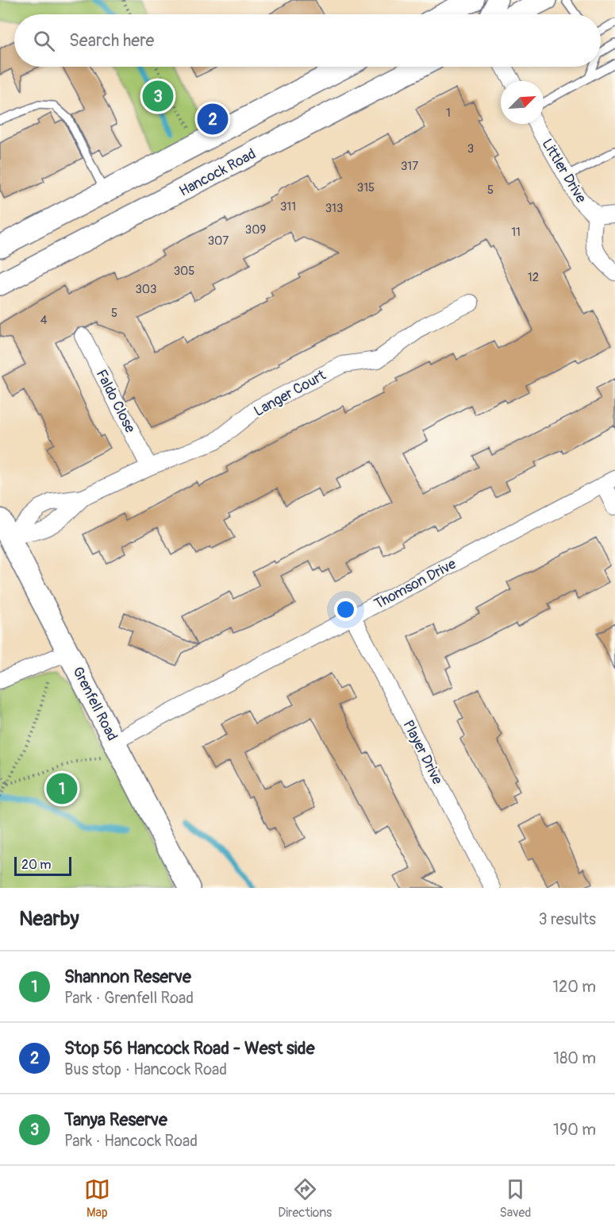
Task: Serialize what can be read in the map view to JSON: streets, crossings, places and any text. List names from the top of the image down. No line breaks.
{"streets":{"main road":["Hancock Road","Grenfell Road"],"street":["Littler Drive","Langer Court","Faldo Close","Thomson Drive","Player Drive"]},"crossings":[["Langer Court","Faldo Close"],["Langer Court","Grenfell Road"],["Thomson Drive","Grenfell Road"],["Thomson Drive","Player Drive"]],"house_numbers":["1","3","317","315","5","311","313","309","11","307","305","12","303","5","4"],"scale_bar":"20 m","north":"top right","page":{"search":"Search here","pins":["3","2","1"],"scale":"20 m","heading":["Nearby","3 results"],"list":[{"mark":"1","name":"Shannon Reserve","note":"Park · Grenfell Road","value":"120 m"},{"mark":"2","name":"Stop 56 Hancock Road - West side","note":"Bus stop · Hancock Road","value":"180 m"},{"mark":"3","name":"Tanya Reserve","note":"Park · Hancock Road","value":"190 m"}],"nav":["Map","Directions","Saved"]}}
